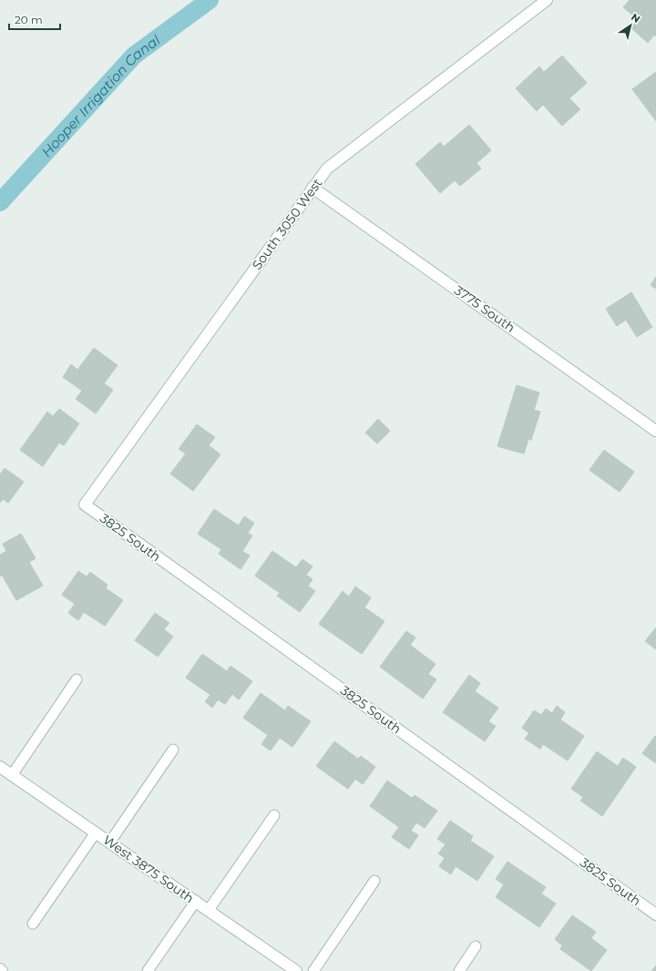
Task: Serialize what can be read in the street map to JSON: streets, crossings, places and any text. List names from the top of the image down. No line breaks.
{"streets":{"street":["South 3050 West","3775 South","3825 South","West 3875 South"]},"crossings":[["South 3050 West","3775 South"],["South 3050 West","3825 South"]],"water":["Hooper Irrigation Canal"],"scale_bar":"20 m","north":"top right"}
